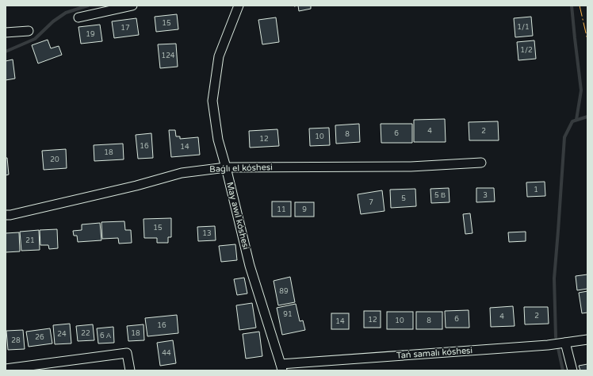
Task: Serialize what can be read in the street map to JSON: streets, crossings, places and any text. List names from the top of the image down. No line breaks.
{"streets":{"street":["Baǵlı el kóshesi","May awıl kóshesi","Tań samalı kóshesi"]},"crossings":[["Baǵlı el kóshesi","May awıl kóshesi"],["May awıl kóshesi","Tań samalı kóshesi"]],"house_numbers":["15","1/1","17","19","1/2","124","4","2","6","8","10","12","16","14","18","20","1","5 В","3","5","7","11","9","15","13","21","89","91","2","4","6","12","10","8","14","16","22","18","24","6 А","26","28","44"]}
